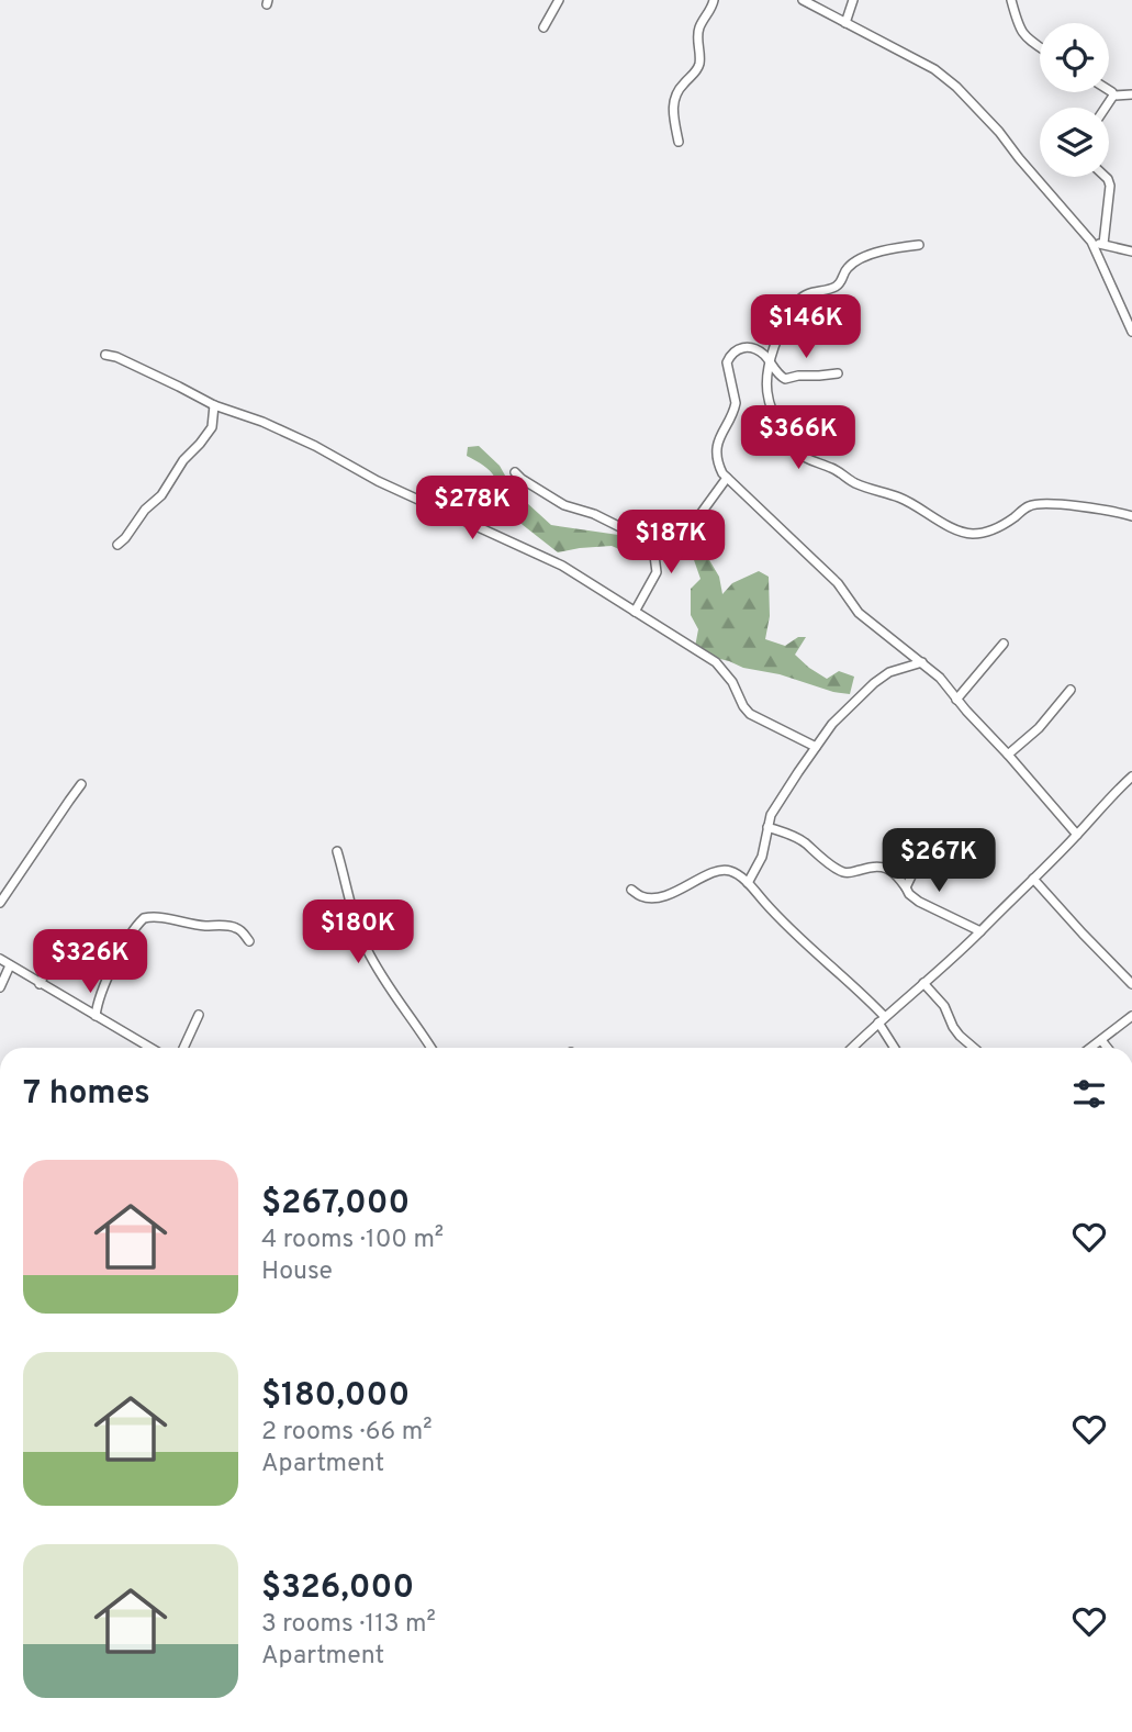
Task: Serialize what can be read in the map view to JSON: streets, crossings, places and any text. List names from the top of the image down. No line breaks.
{"page":{"price":["$146K","$366K","$278K","$187K","$267K","$180K","$326K"],"heading":"7 homes","list":[{"name":"$267,000","note":"4 rooms · 100 m² · House"},{"name":"$180,000","note":"2 rooms · 66 m² · Apartment"},{"name":"$326,000","note":"3 rooms · 113 m² · Apartment"}]}}
